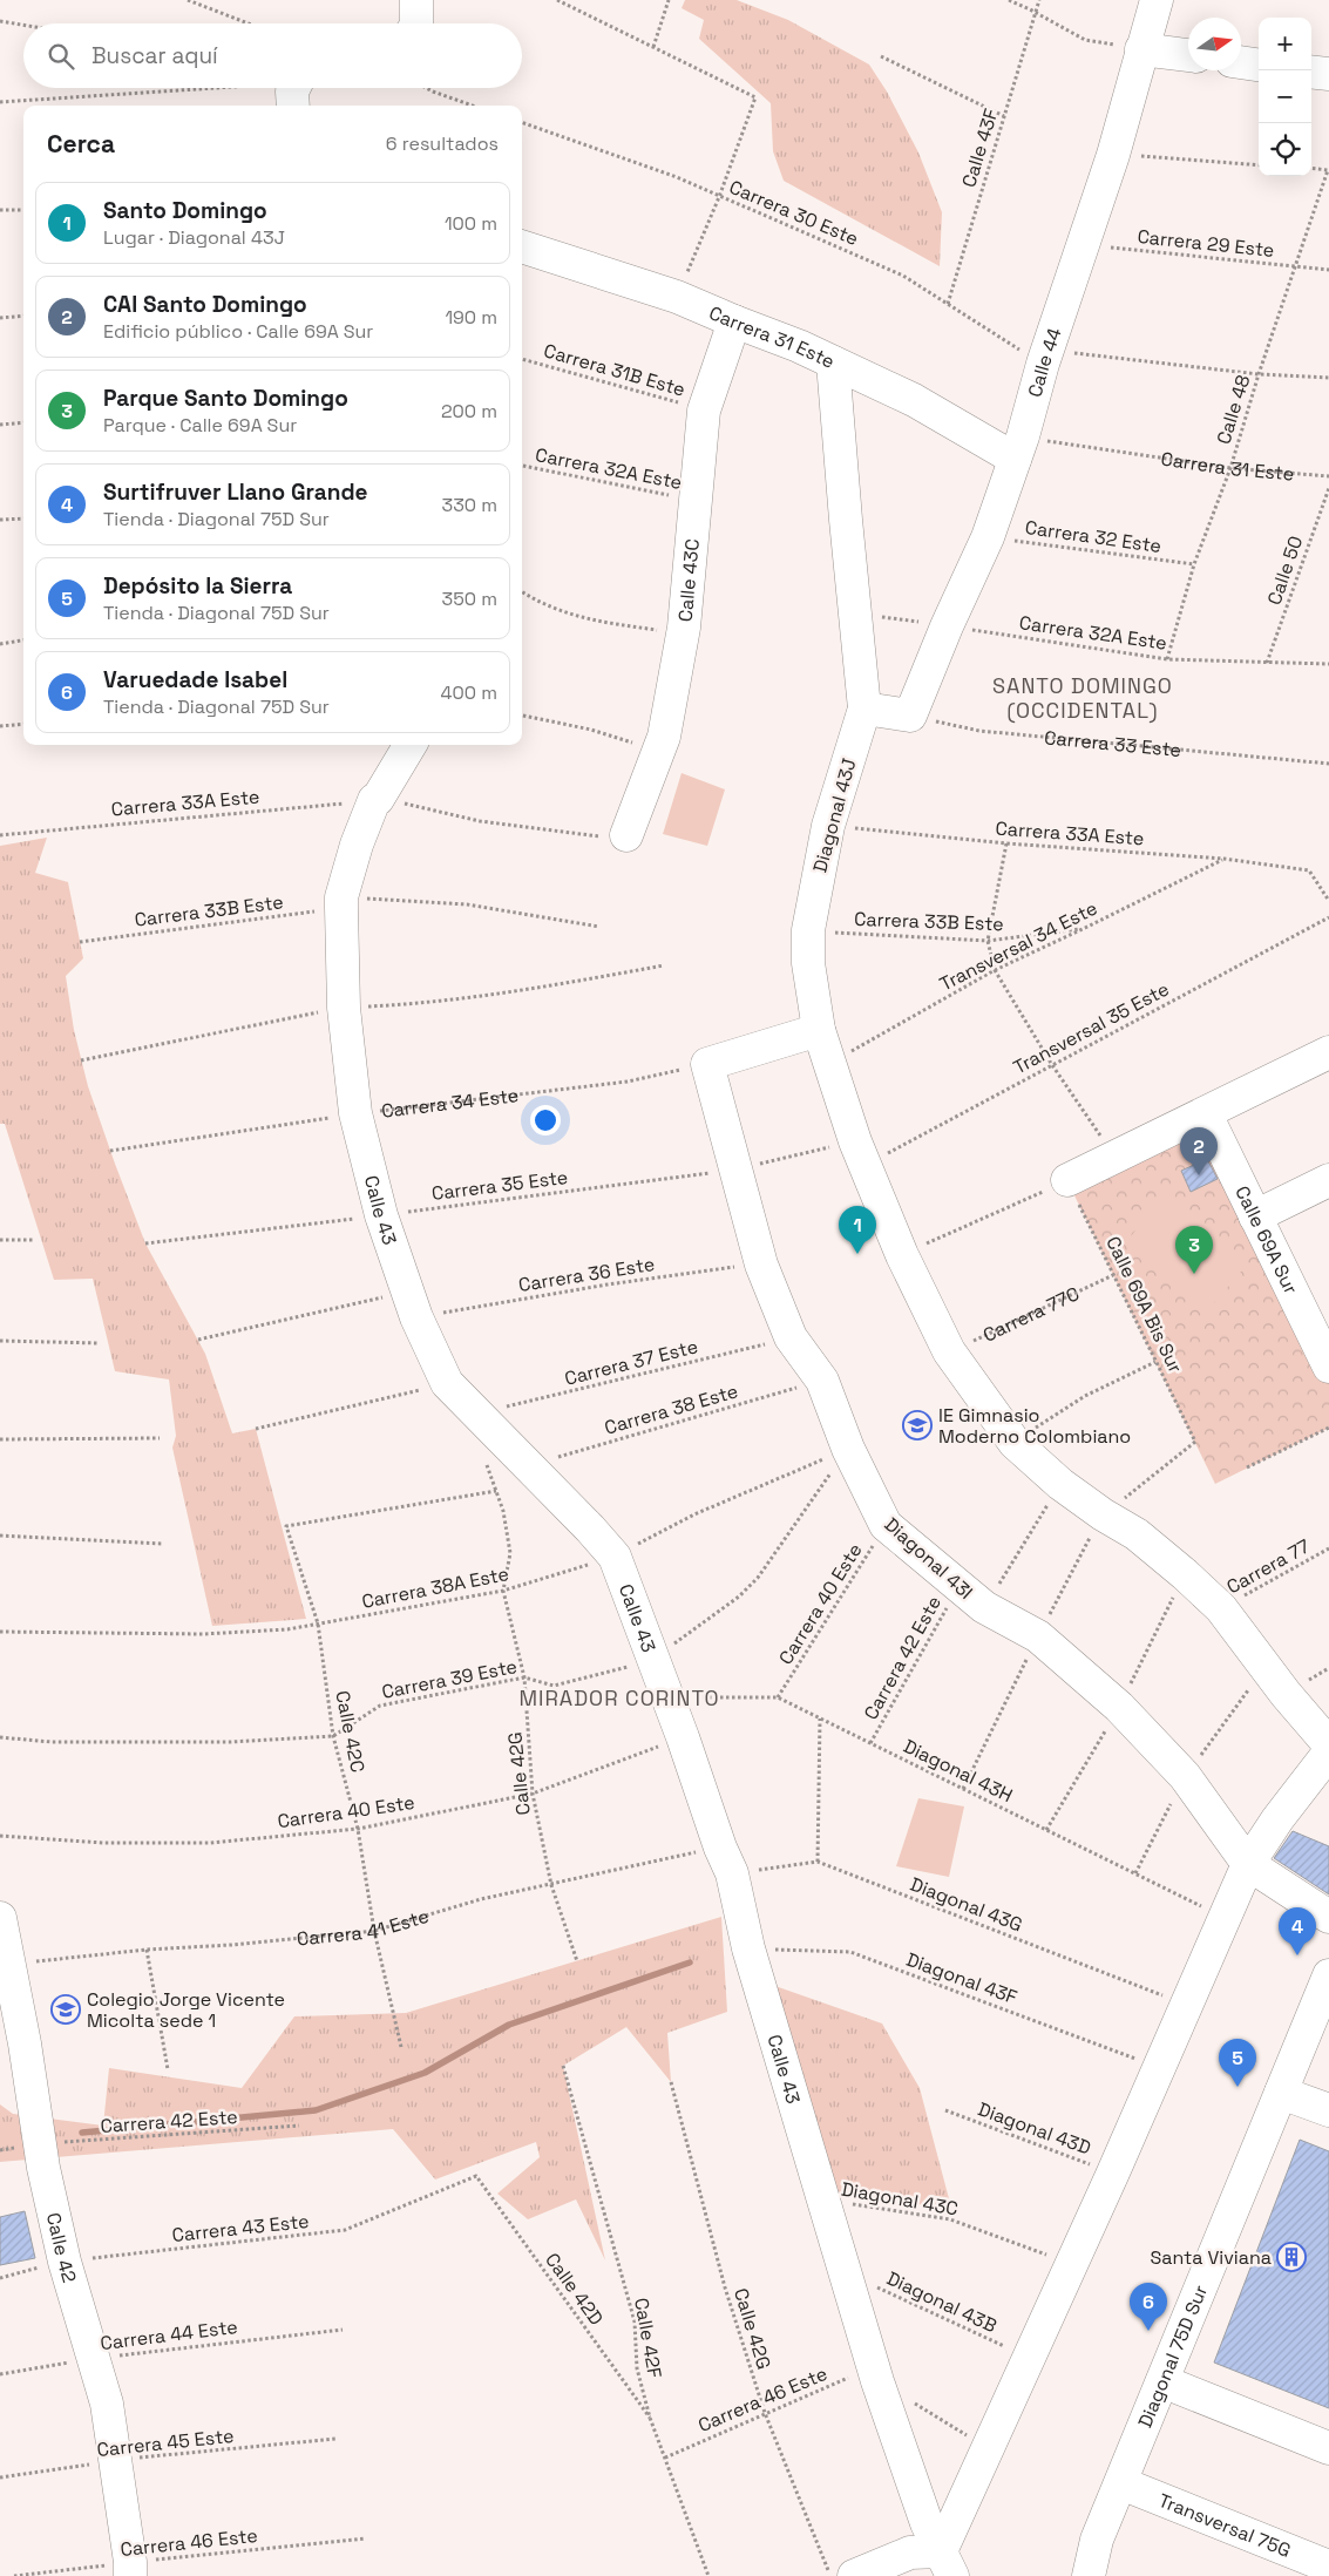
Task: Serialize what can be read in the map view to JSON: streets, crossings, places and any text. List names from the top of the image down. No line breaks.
{"streets":{"street":["Carrera 31 Este","Calle 44","Calle 43C","Diagonal 43J","Calle 43","Calle 69A Sur","Diagonal 43I","Calle 42","Diagonal 75D Sur","Transversal 75G"],"path":["Calle 43F","Carrera 30 Este","Carrera 29 Este","Carrera 31B Este","Calle 48","Carrera 32A Este","Carrera 32 Este","Calle 50","Carrera 33 Este","Carrera 33A Este","Carrera 33B Este","Transversal 34 Este","Transversal 35 Este","Carrera 34 Este","Carrera 35 Este","Carrera 36 Este","Calle 69A Bis Sur","Carrera 77C","Carrera 37 Este","Carrera 38 Este","Carrera 77","Carrera 38A Este","Carrera 40 Este","Carrera 42 Este","Carrera 39 Este","Calle 42C","Diagonal 43H","Calle 42G","Diagonal 43G","Carrera 41 Este","Diagonal 43F","Diagonal 43D","Diagonal 43C","Carrera 43 Este","Calle 42D","Diagonal 43B","Carrera 44 Este","Calle 42F","Carrera 46 Este","Carrera 45 Este"]},"crossings":[["Calle 43F","Carrera 30 Este"],["Carrera 30 Este","Calle 44"],["Carrera 30 Este","Calle 48"],["Carrera 29 Este","Calle 44"],["Carrera 29 Este","Calle 48"],["Carrera 31 Este","Calle 44"],["Carrera 31 Este","Calle 48"],["Carrera 31 Este","Calle 43C"],["Carrera 31 Este","Diagonal 43J"],["Calle 44","Carrera 32A Este"],["Calle 44","Carrera 32 Este"],["Calle 44","Carrera 33 Este"],["Carrera 31B Este","Calle 43C"],["Calle 48","Carrera 32A Este"],["Calle 48","Carrera 32 Este"],["Carrera 32A Este","Calle 50"],["Carrera 32A Este","Calle 43C"],["Carrera 32A Este","Diagonal 43J"],["Calle 43C","Carrera 33A Este"],["Carrera 33A Este","Diagonal 43J"],["Carrera 33A Este","Transversal 34 Este"],["Carrera 33A Este","Calle 43"],["Diagonal 43J","Carrera 33B Este"],["Diagonal 43J","Transversal 34 Este"],["Diagonal 43J","Transversal 35 Este"],["Diagonal 43J","Carrera 35 Este"],["Diagonal 43J","Calle 69A Bis Sur"],["Diagonal 43J","Carrera 77C"],["Diagonal 43J","Carrera 77"],["Carrera 33B Este","Transversal 34 Este"],["Carrera 33B Este","Calle 43"],["Transversal 35 Este","Carrera 35 Este"],["Carrera 34 Este","Calle 43"],["Carrera 34 Este","Diagonal 43I"],["Carrera 35 Este","Calle 43"],["Carrera 35 Este","Diagonal 43I"],["Calle 43","Carrera 36 Este"],["Calle 43","Carrera 37 Este"],["Calle 43","Carrera 38 Este"],["Calle 43","Carrera 38A Este"],["Calle 43","Carrera 40 Este"],["Calle 43","Carrera 39 Este"],["Calle 43","Diagonal 43H"],["Calle 43","Diagonal 43G"],["Calle 43","Carrera 41 Este"],["Calle 43","Diagonal 43F"],["Calle 43","Diagonal 43C"],["Calle 43","Diagonal 43B"],["Calle 43","Carrera 46 Este"],["Carrera 36 Este","Diagonal 43I"],["Calle 69A Bis Sur","Carrera 77C"],["Carrera 37 Este","Diagonal 43I"],["Carrera 38 Este","Diagonal 43I"],["Diagonal 43I","Carrera 38A Este"],["Diagonal 43I","Carrera 40 Este"],["Diagonal 43I","Carrera 42 Este"],["Diagonal 43I","Carrera 39 Este"],["Carrera 38A Este","Carrera 39 Este"],["Carrera 38A Este","Calle 42C"],["Carrera 38A Este","Calle 42G"],["Carrera 40 Este","Calle 42C"],["Carrera 40 Este","Diagonal 43H"],["Carrera 40 Este","Calle 42G"],["Carrera 42 Este","Diagonal 43H"],["Carrera 42 Este","Calle 42"],["Carrera 39 Este","Calle 42C"],["Carrera 39 Este","Calle 42G"],["Calle 42C","Calle 42G"],["Calle 42C","Carrera 41 Este"],["Calle 42G","Carrera 41 Este"],["Calle 42G","Carrera 46 Este"],["Diagonal 43G","Carrera 41 Este"],["Carrera 41 Este","Calle 42"],["Carrera 43 Este","Calle 42"],["Carrera 43 Este","Calle 42D"],["Calle 42","Carrera 44 Este"],["Calle 42","Carrera 46 Este"],["Calle 42","Carrera 45 Este"],["Calle 42D","Calle 42F"],["Calle 42F","Carrera 46 Este"],["Diagonal 75D Sur","Transversal 75G"]],"districts":["SANTO DOMINGO (OCCIDENTAL)","MIRADOR CORINTO"],"places":{"school or university":["IE Gimnasio Moderno Colombiano","Colegio Jorge Vicente Micolta sede 1"],"building":["Santa Viviana"]},"north":"right","page":{"map_buttons":["+","−"],"search":"Buscar aquí","heading":["Cerca","6 resultados"],"list":[{"mark":"1","name":"Santo Domingo","note":"Lugar · Diagonal 43J","value":"100 m"},{"mark":"2","name":"CAI Santo Domingo","note":"Edificio público · Calle 69A Sur","value":"190 m"},{"mark":"3","name":"Parque Santo Domingo","note":"Parque · Calle 69A Sur","value":"200 m"},{"mark":"4","name":"Surtifruver Llano Grande","note":"Tienda · Diagonal 75D Sur","value":"330 m"},{"mark":"5","name":"Depósito la Sierra","note":"Tienda · Diagonal 75D Sur","value":"350 m"},{"mark":"6","name":"Varuedade Isabel","note":"Tienda · Diagonal 75D Sur","value":"400 m"}],"pins":["2","1","3","4","5","6"]}}
